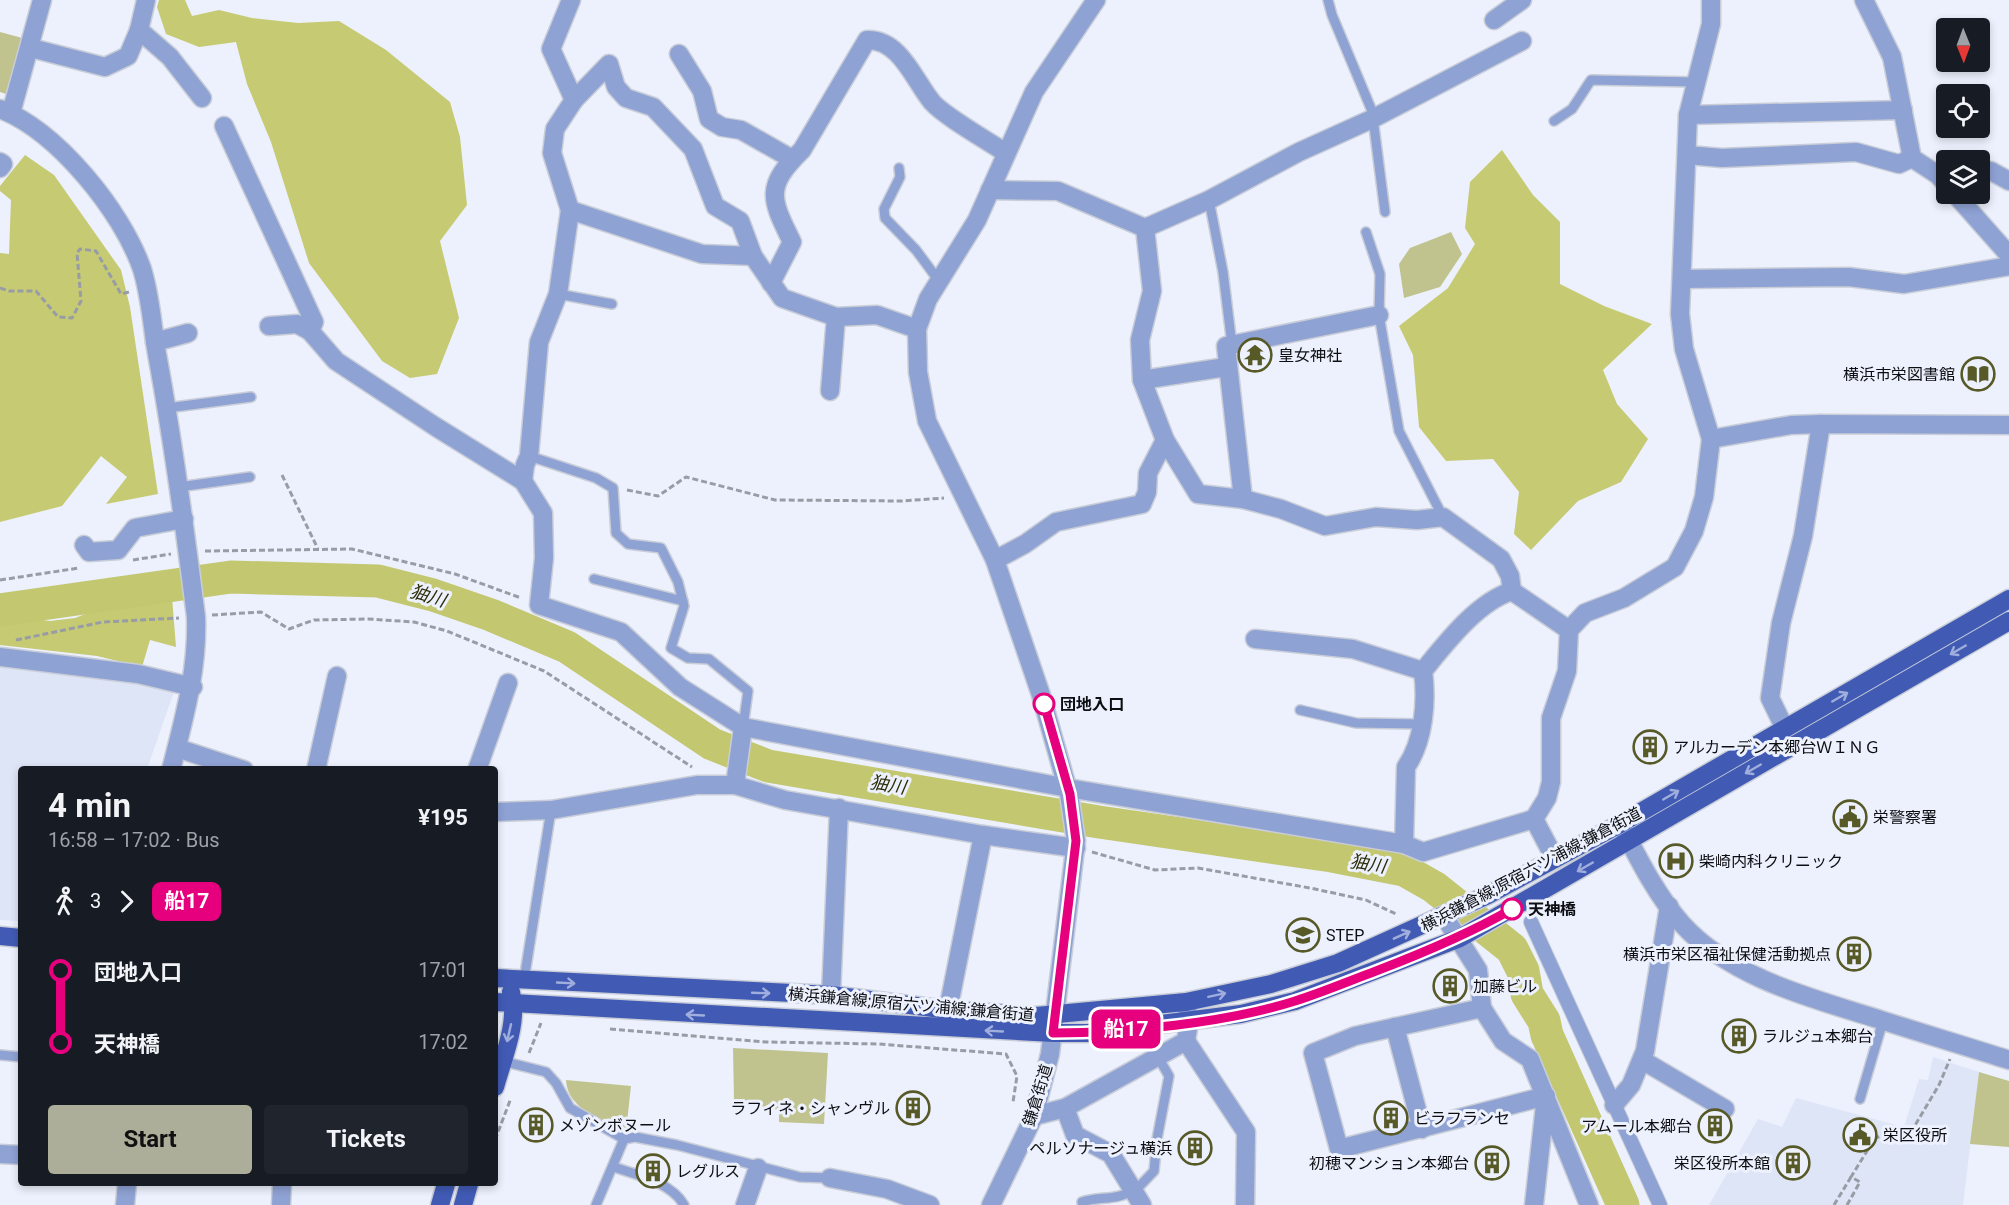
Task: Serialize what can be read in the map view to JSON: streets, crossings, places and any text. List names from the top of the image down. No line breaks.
{"streets":{"main road":["横浜鎌倉線;原宿六ツ浦線;鎌倉街道"],"street":["鎌倉街道"]},"crossings":[["横浜鎌倉線;原宿六ツ浦線;鎌倉街道","鎌倉街道"]],"water":["㹨川"],"places":{"temple":["皇女神社"],"library":["横浜市栄図書館"],"other":["団地入口","天神橋"],"building":["アルカーデン本郷台ＷＩＮＧ","横浜市栄区福祉保健活動拠点","加藤ビル","ラルジュ本郷台","ラフィネ・シャンヴル","ビラフランセ","メゾンボヌール","アムール本郷台","ペルソナージュ横浜","初穂マンション本郷台","栄区役所本館","レグルス"],"public building":["栄警察署","栄区役所"],"hospital":["柴崎内科クリニック"],"school or university":["STEP"]},"lines":["bus line 船17"],"north":"bottom","page":{"on_map":"船17","heading":["4 min","16:58 – 17:02 · Bus","¥195"],"legs":["3","船17"],"list":[{"name":"団地入口","value":"17:01"},{"name":"天神橋","value":"17:02"}],"buttons":["Start","Tickets"]}}
